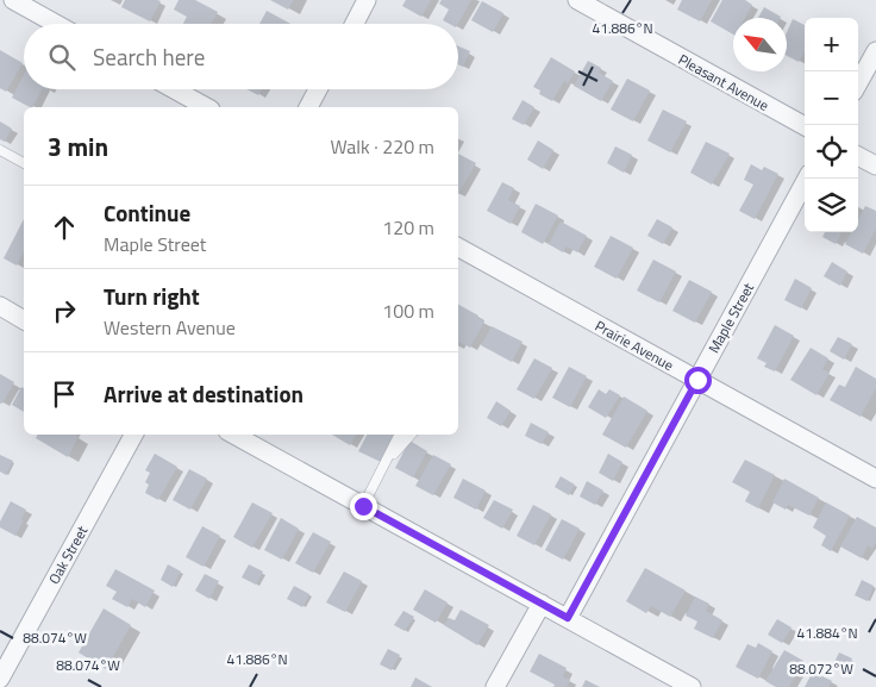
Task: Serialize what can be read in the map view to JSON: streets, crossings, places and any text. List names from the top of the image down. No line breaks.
{"streets":{"street":["Pleasant Avenue","Maple Street","Prairie Avenue","Oak Street"]},"crossings":[["Maple Street","Prairie Avenue"]],"north":"top left","page":{"map_buttons":["+","−"],"search":"Search here","heading":["3 min","Walk · 220 m"],"list":[["Continue","Maple Street","120 m"],["Turn right","Western Avenue","100 m"],"Arrive at destination"]},"coordinates":["41.886°N","41.884°N","88.074°W","88.072°W"]}
